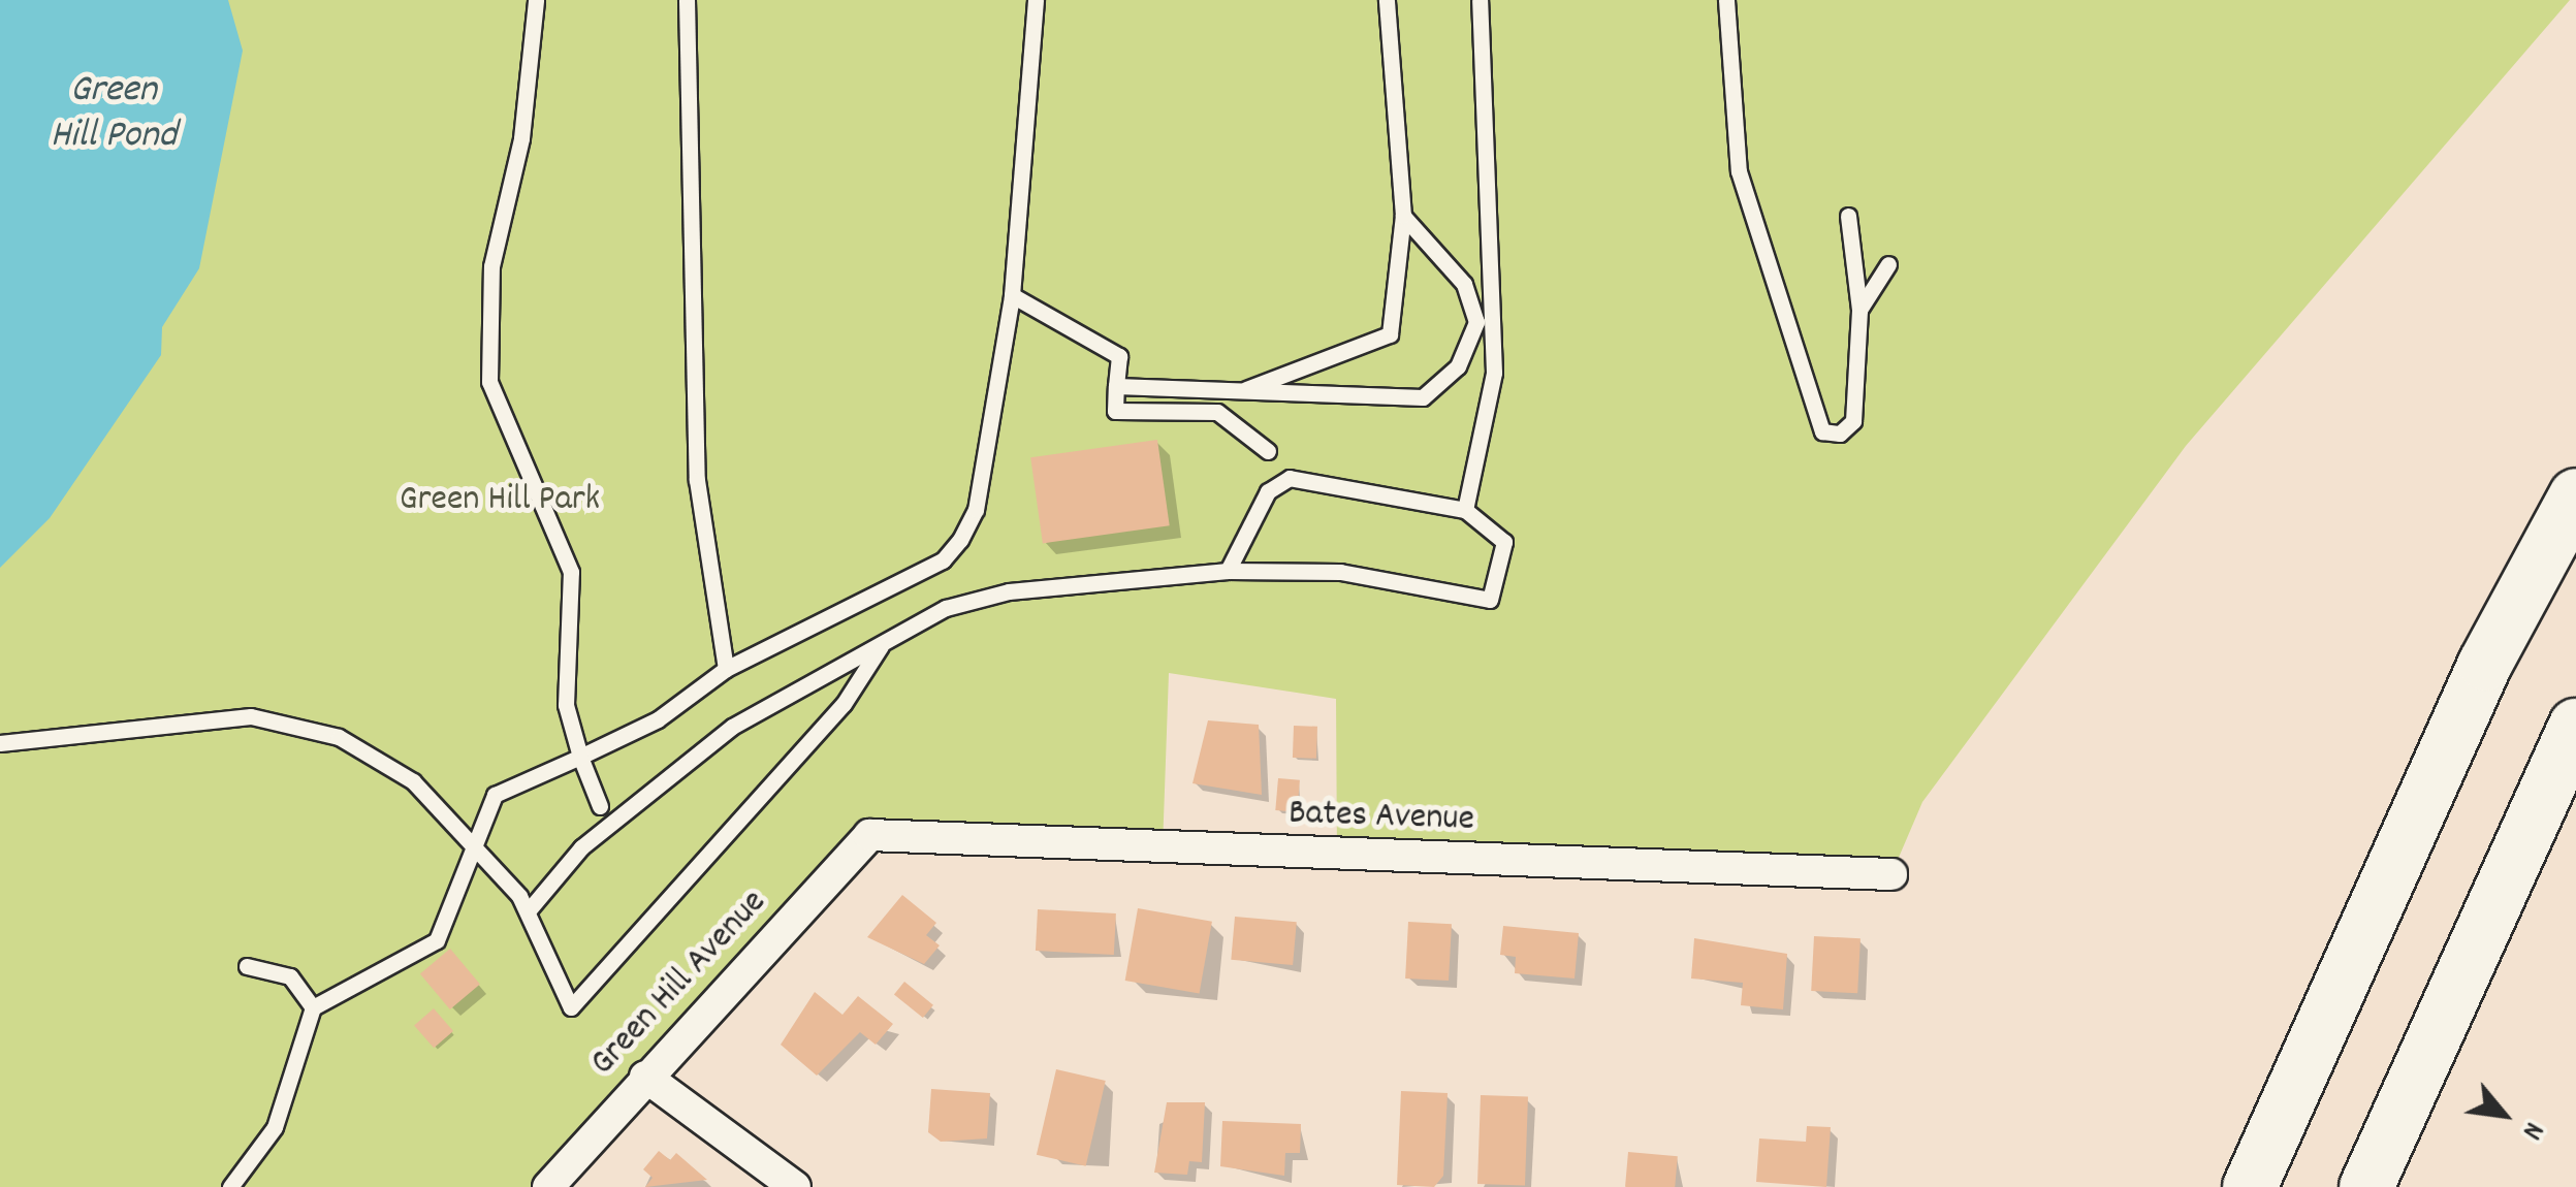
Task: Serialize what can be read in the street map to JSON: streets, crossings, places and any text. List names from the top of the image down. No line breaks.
{"streets":{"street":["Bates Avenue","Green Hill Avenue"]},"crossings":[["Bates Avenue","Green Hill Avenue"]],"water":["Green Hill Pond"],"parks":["Green Hill Park"],"north":"bottom right"}
